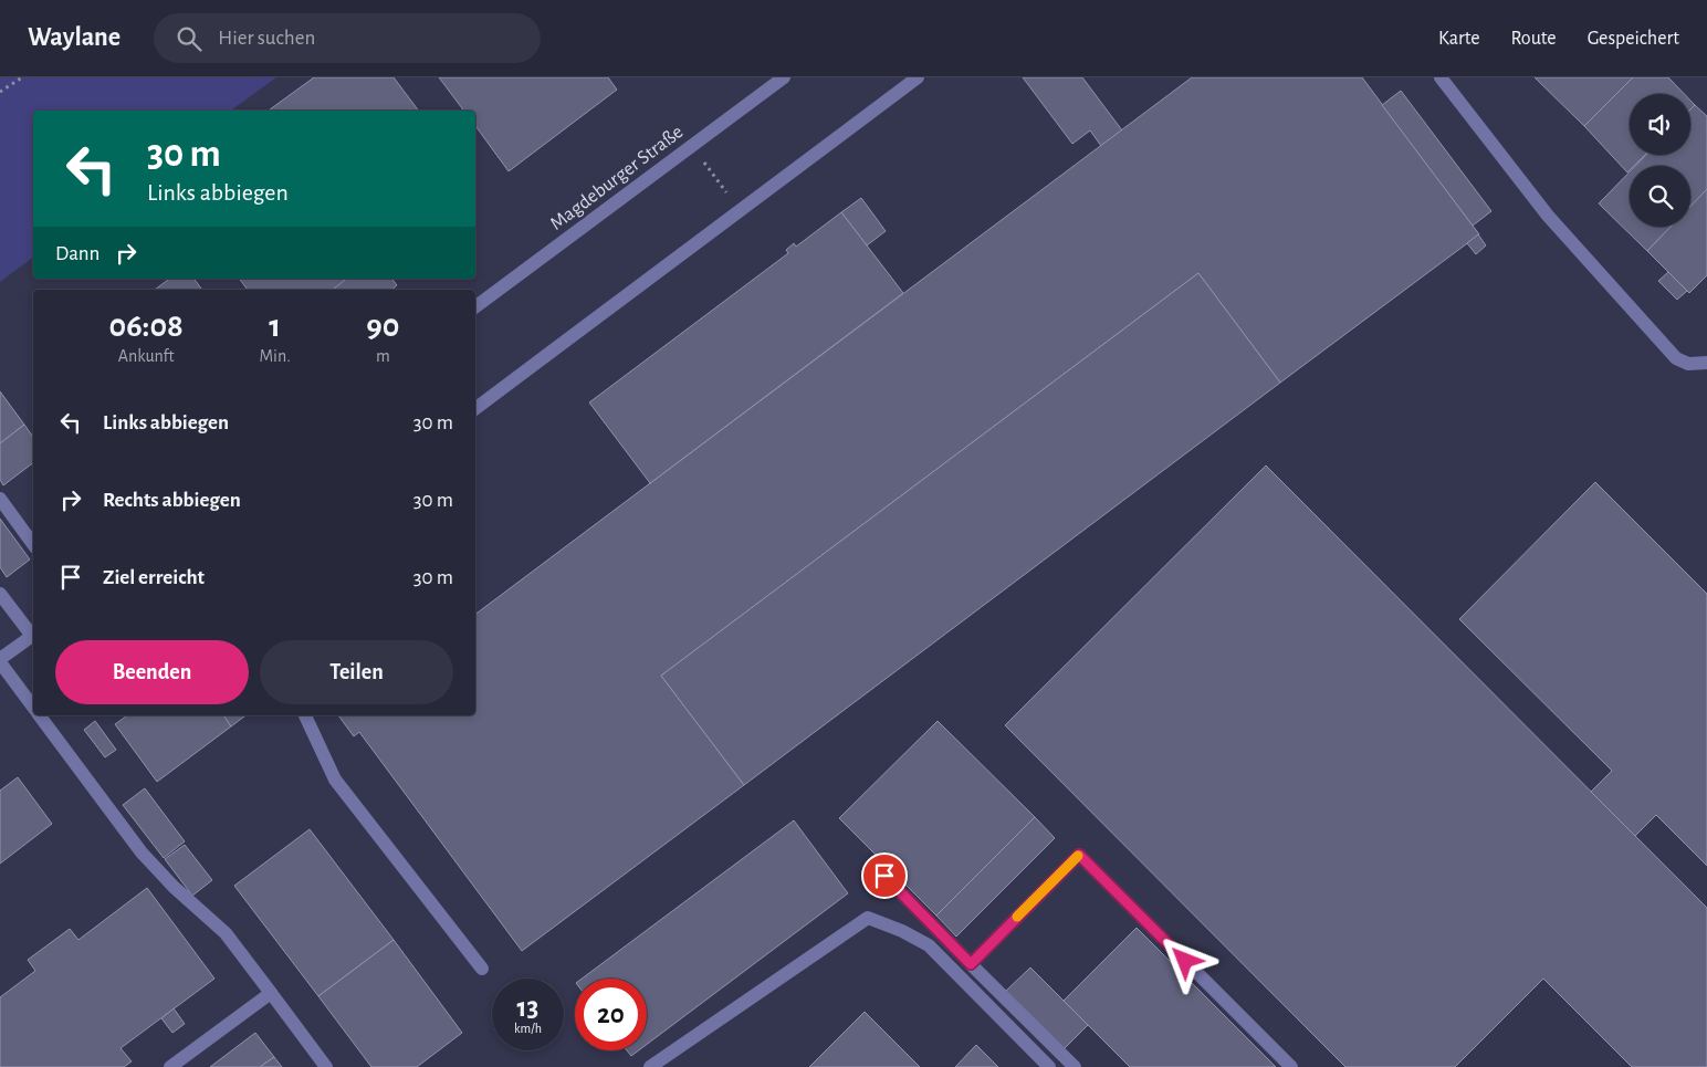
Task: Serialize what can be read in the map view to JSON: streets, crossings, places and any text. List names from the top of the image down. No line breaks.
{"streets":{"street":["Magdeburger Straße"]},"page":{"header":"Waylane","search":"Hier suchen","nav":["Karte","Route","Gespeichert"],"turn":["30 m","Links abbiegen"],"then":"Dann","eta":["06:08","Ankunft","1","Min.","90","m"],"list":[{"name":"Links abbiegen","value":"30 m"},{"name":"Rechts abbiegen","value":"30 m"},{"name":"Ziel erreicht","value":"30 m"}],"buttons":["Beenden","Teilen"],"speed":"13 km/h","limit":"20"}}
